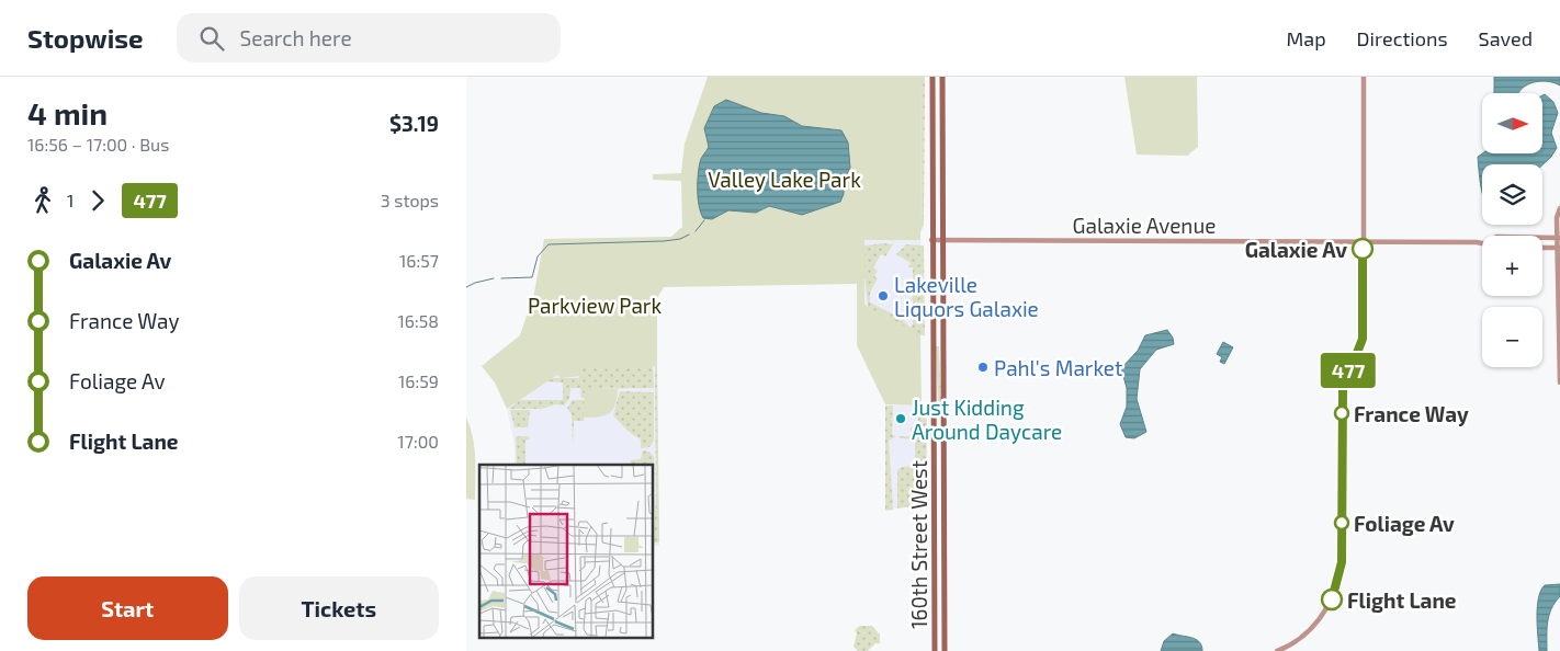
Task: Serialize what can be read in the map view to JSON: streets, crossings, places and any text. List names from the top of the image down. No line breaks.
{"streets":{"main road":["160th Street West"],"street":["Galaxie Avenue"]},"crossings":[["Galaxie Avenue","160th Street West"]],"parks":["Valley Lake Park","Parkview Park"],"places":["Galaxie Av","Lakeville Liquors Galaxie","Pahl's Market","France Way","Just Kidding Around Daycare","Foliage Av","Flight Lane"],"lines":["bus line 477"],"north":"right","page":{"header":"Stopwise","search":"Search here","nav":["Map","Directions","Saved"],"heading":["4 min","16:56 – 17:00 · Bus","$3.19"],"on_map":"477","map_buttons":["+","−"],"legs":["1","477","3 stops"],"list":[{"name":"Galaxie Av","value":"16:57"},{"name":"France Way","value":"16:58"},{"name":"Foliage Av","value":"16:59"},{"name":"Flight Lane","value":"17:00"}],"buttons":["Start","Tickets"]}}
